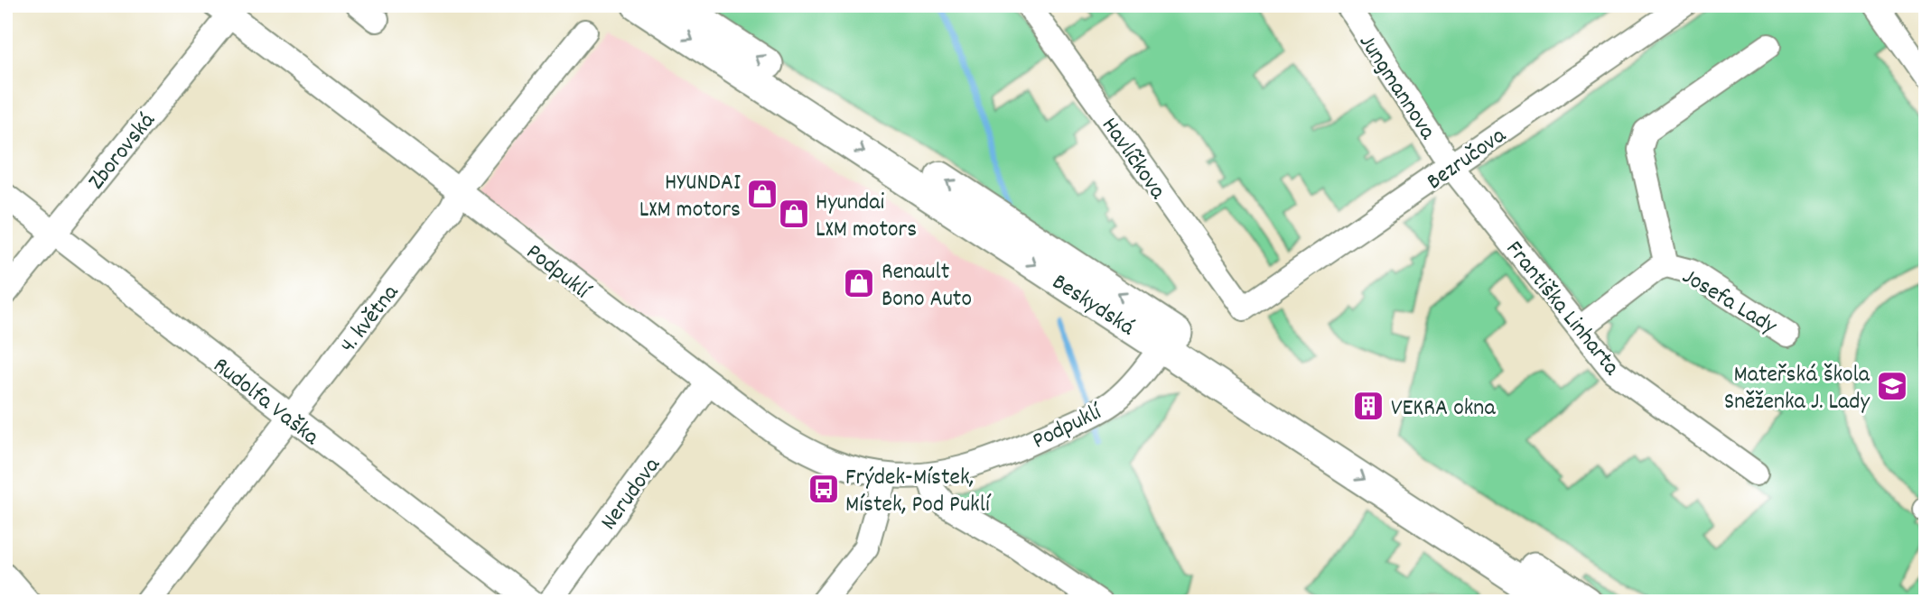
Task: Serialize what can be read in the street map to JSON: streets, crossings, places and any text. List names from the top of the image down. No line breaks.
{"streets":{"main road":["Beskydská"],"street":["Jungmannova","Zborovská","Havlíčkova","Bezručova","Podpuklí","Josefa Lady","Františka Linharta","4. května","Rudolfa Vaška","Nerudova"]},"crossings":[["Jungmannova","Bezručova"],["Jungmannova","Františka Linharta"],["Zborovská","Podpuklí"],["Zborovská","Rudolfa Vaška"],["Havlíčkova","Bezručova"],["Bezručova","Františka Linharta"],["Podpuklí","Beskydská"],["Podpuklí","4. května"],["Podpuklí","Nerudova"],["Josefa Lady","Františka Linharta"],["4. května","Rudolfa Vaška"]],"places":{"shop":["HYUNDAI LXM motors","Hyundai LXM motors","Renault Bono Auto"],"school or university":["Mateřská škola Sněženka J. Lady"],"building":["VEKRA okna"],"bus stop":["Frýdek-Místek, Místek, Pod Puklí"]}}
